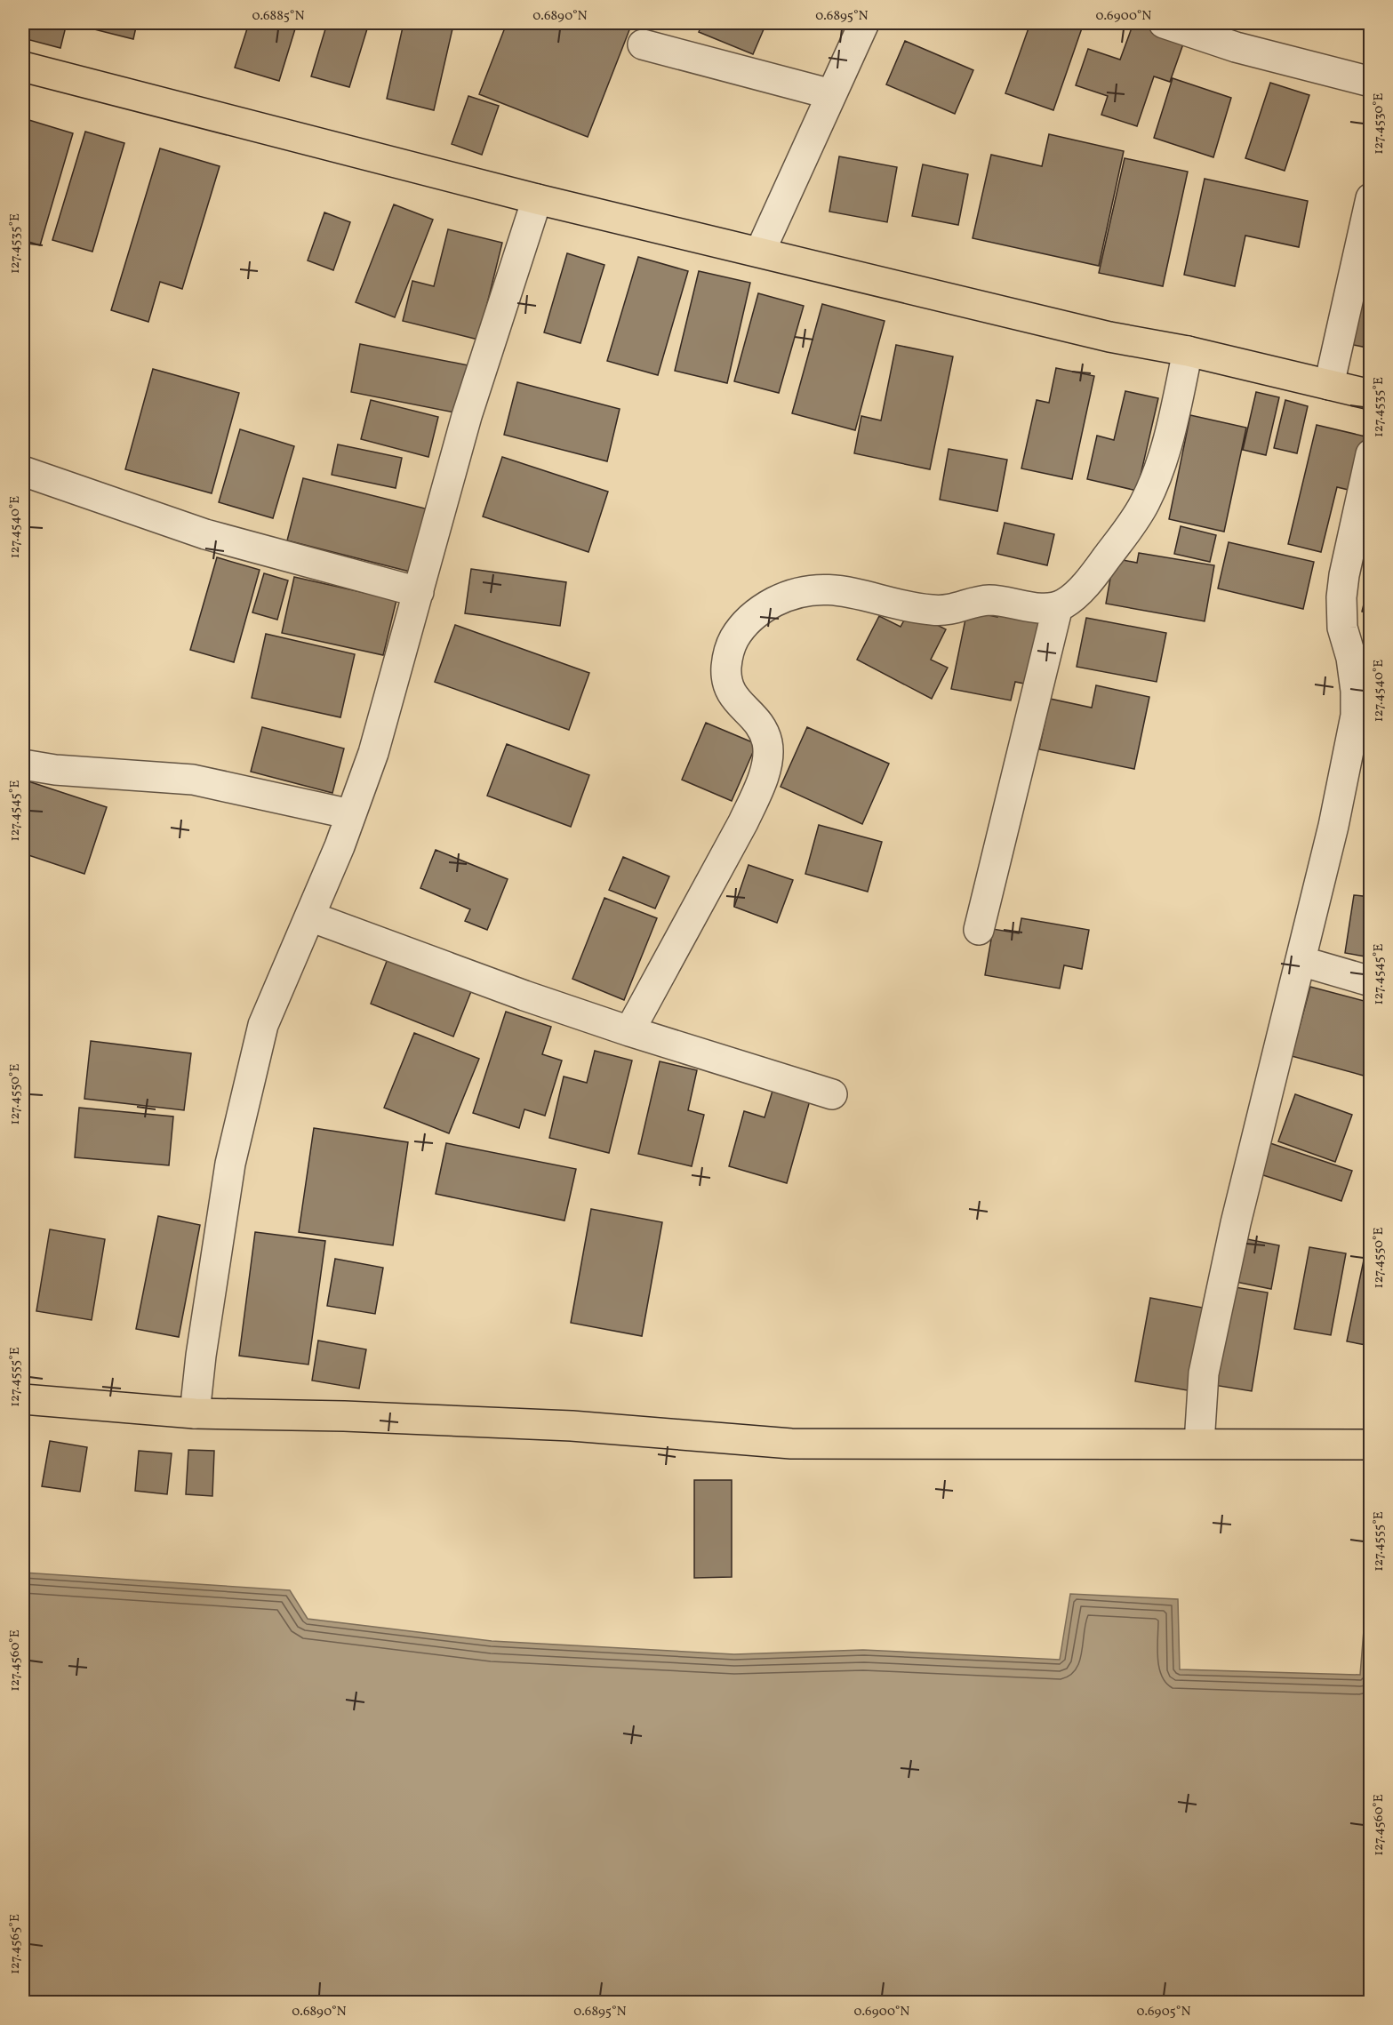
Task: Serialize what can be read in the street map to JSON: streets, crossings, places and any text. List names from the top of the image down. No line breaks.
{"coordinates":["0.6885°N","0.6890°N","0.6895°N","0.6900°N","127.4530°E","127.4535°E","127.4540°E","127.4545°E","127.4550°E","127.4555°E","127.4560°E","127.4565°E","0.6905°N"]}
